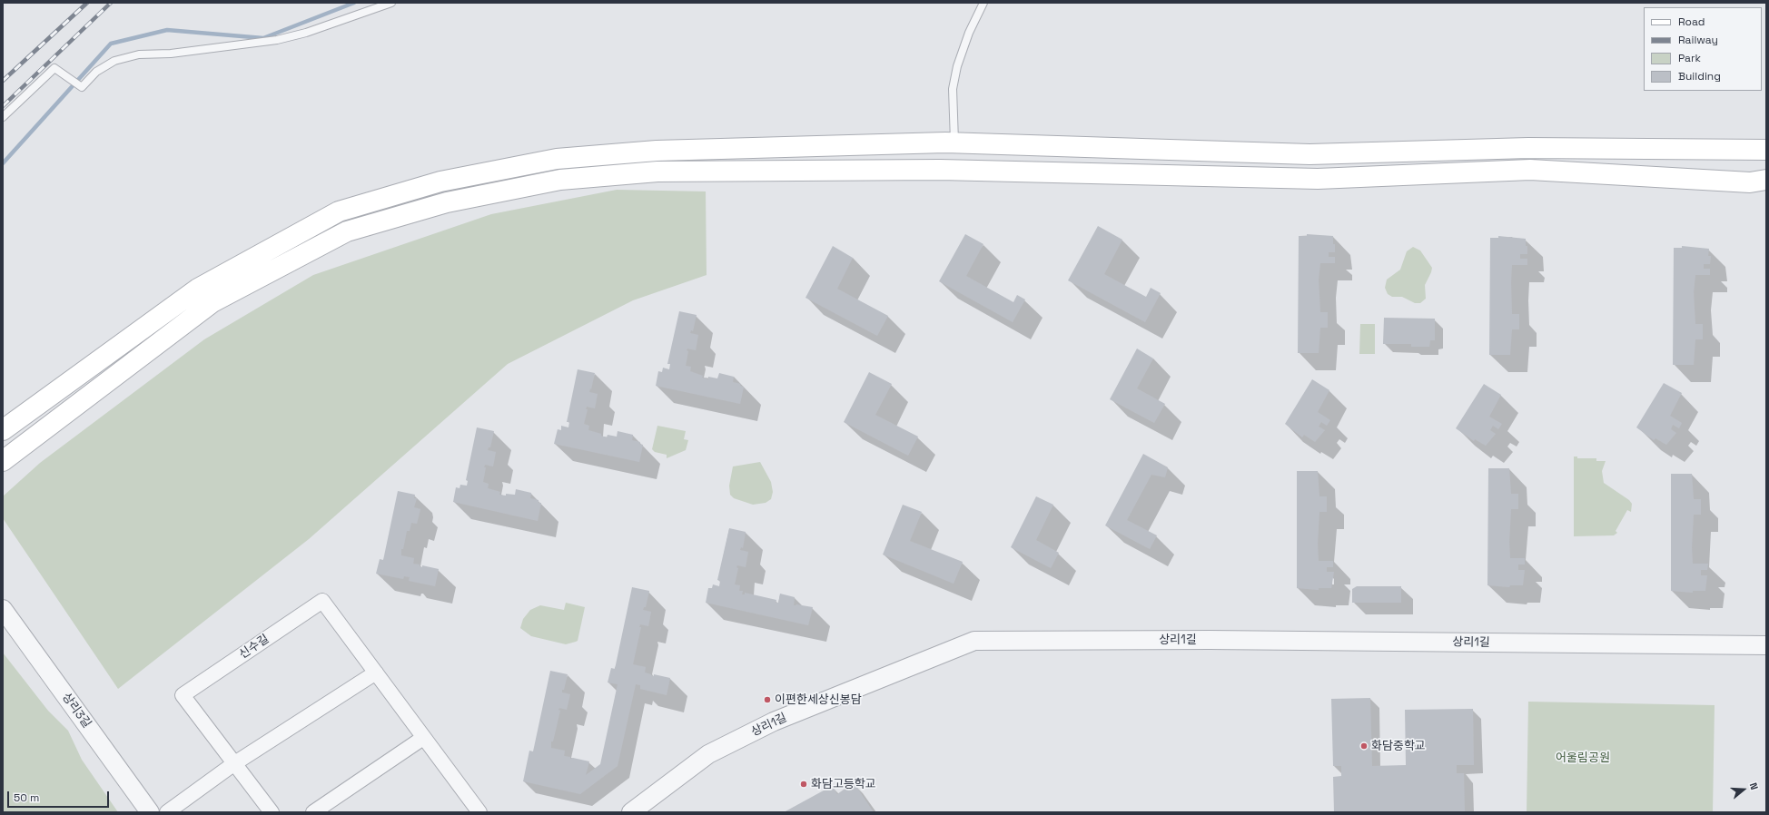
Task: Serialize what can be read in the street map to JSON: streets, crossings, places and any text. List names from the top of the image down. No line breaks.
{"streets":{"street":["상리1길","신수길","상리3길"]},"parks":["어울림공원"],"places":["이편한세상신봉담","화담중학교","화담고등학교"],"legend":["Road","Railway","Park","Building"],"scale_bar":"50 m","north":"right"}
